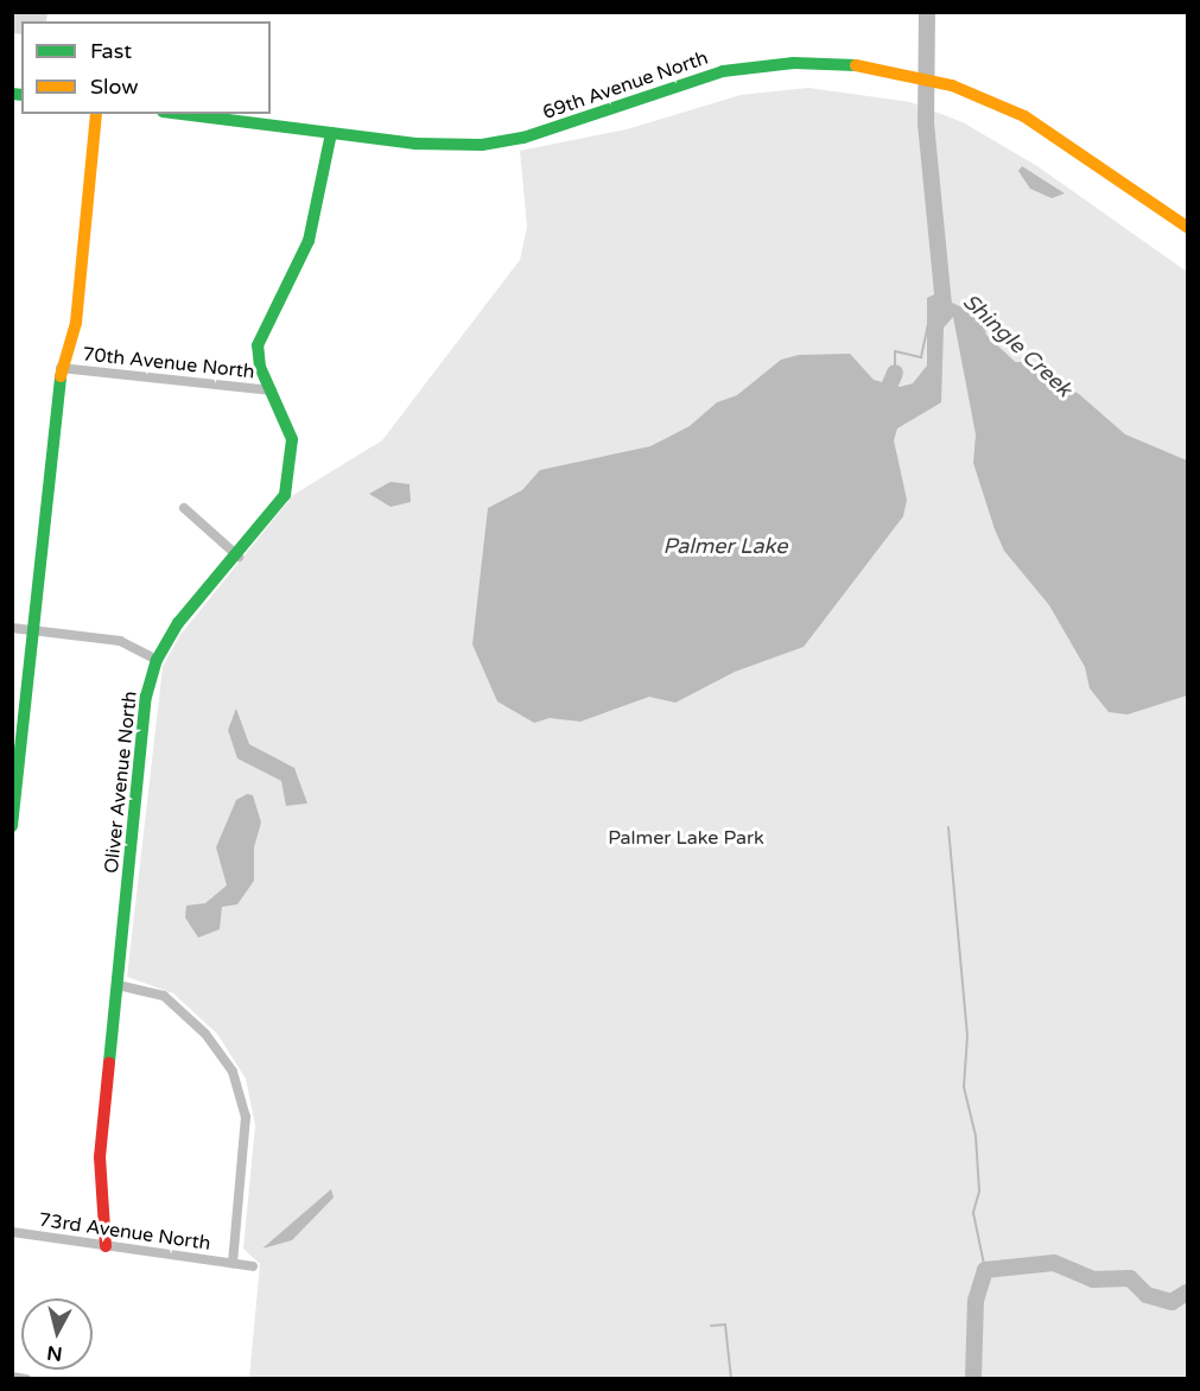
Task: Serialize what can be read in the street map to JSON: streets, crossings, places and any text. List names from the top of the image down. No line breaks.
{"streets":{"street":["69th Avenue North","70th Avenue North","Oliver Avenue North","73rd Avenue North"]},"crossings":[["69th Avenue North","Oliver Avenue North"],["70th Avenue North","Oliver Avenue North"],["Oliver Avenue North","73rd Avenue North"]],"water":["Shingle Creek","Palmer Lake"],"parks":["Palmer Lake Park"],"legend":["Fast","Slow"],"north":"bottom"}
